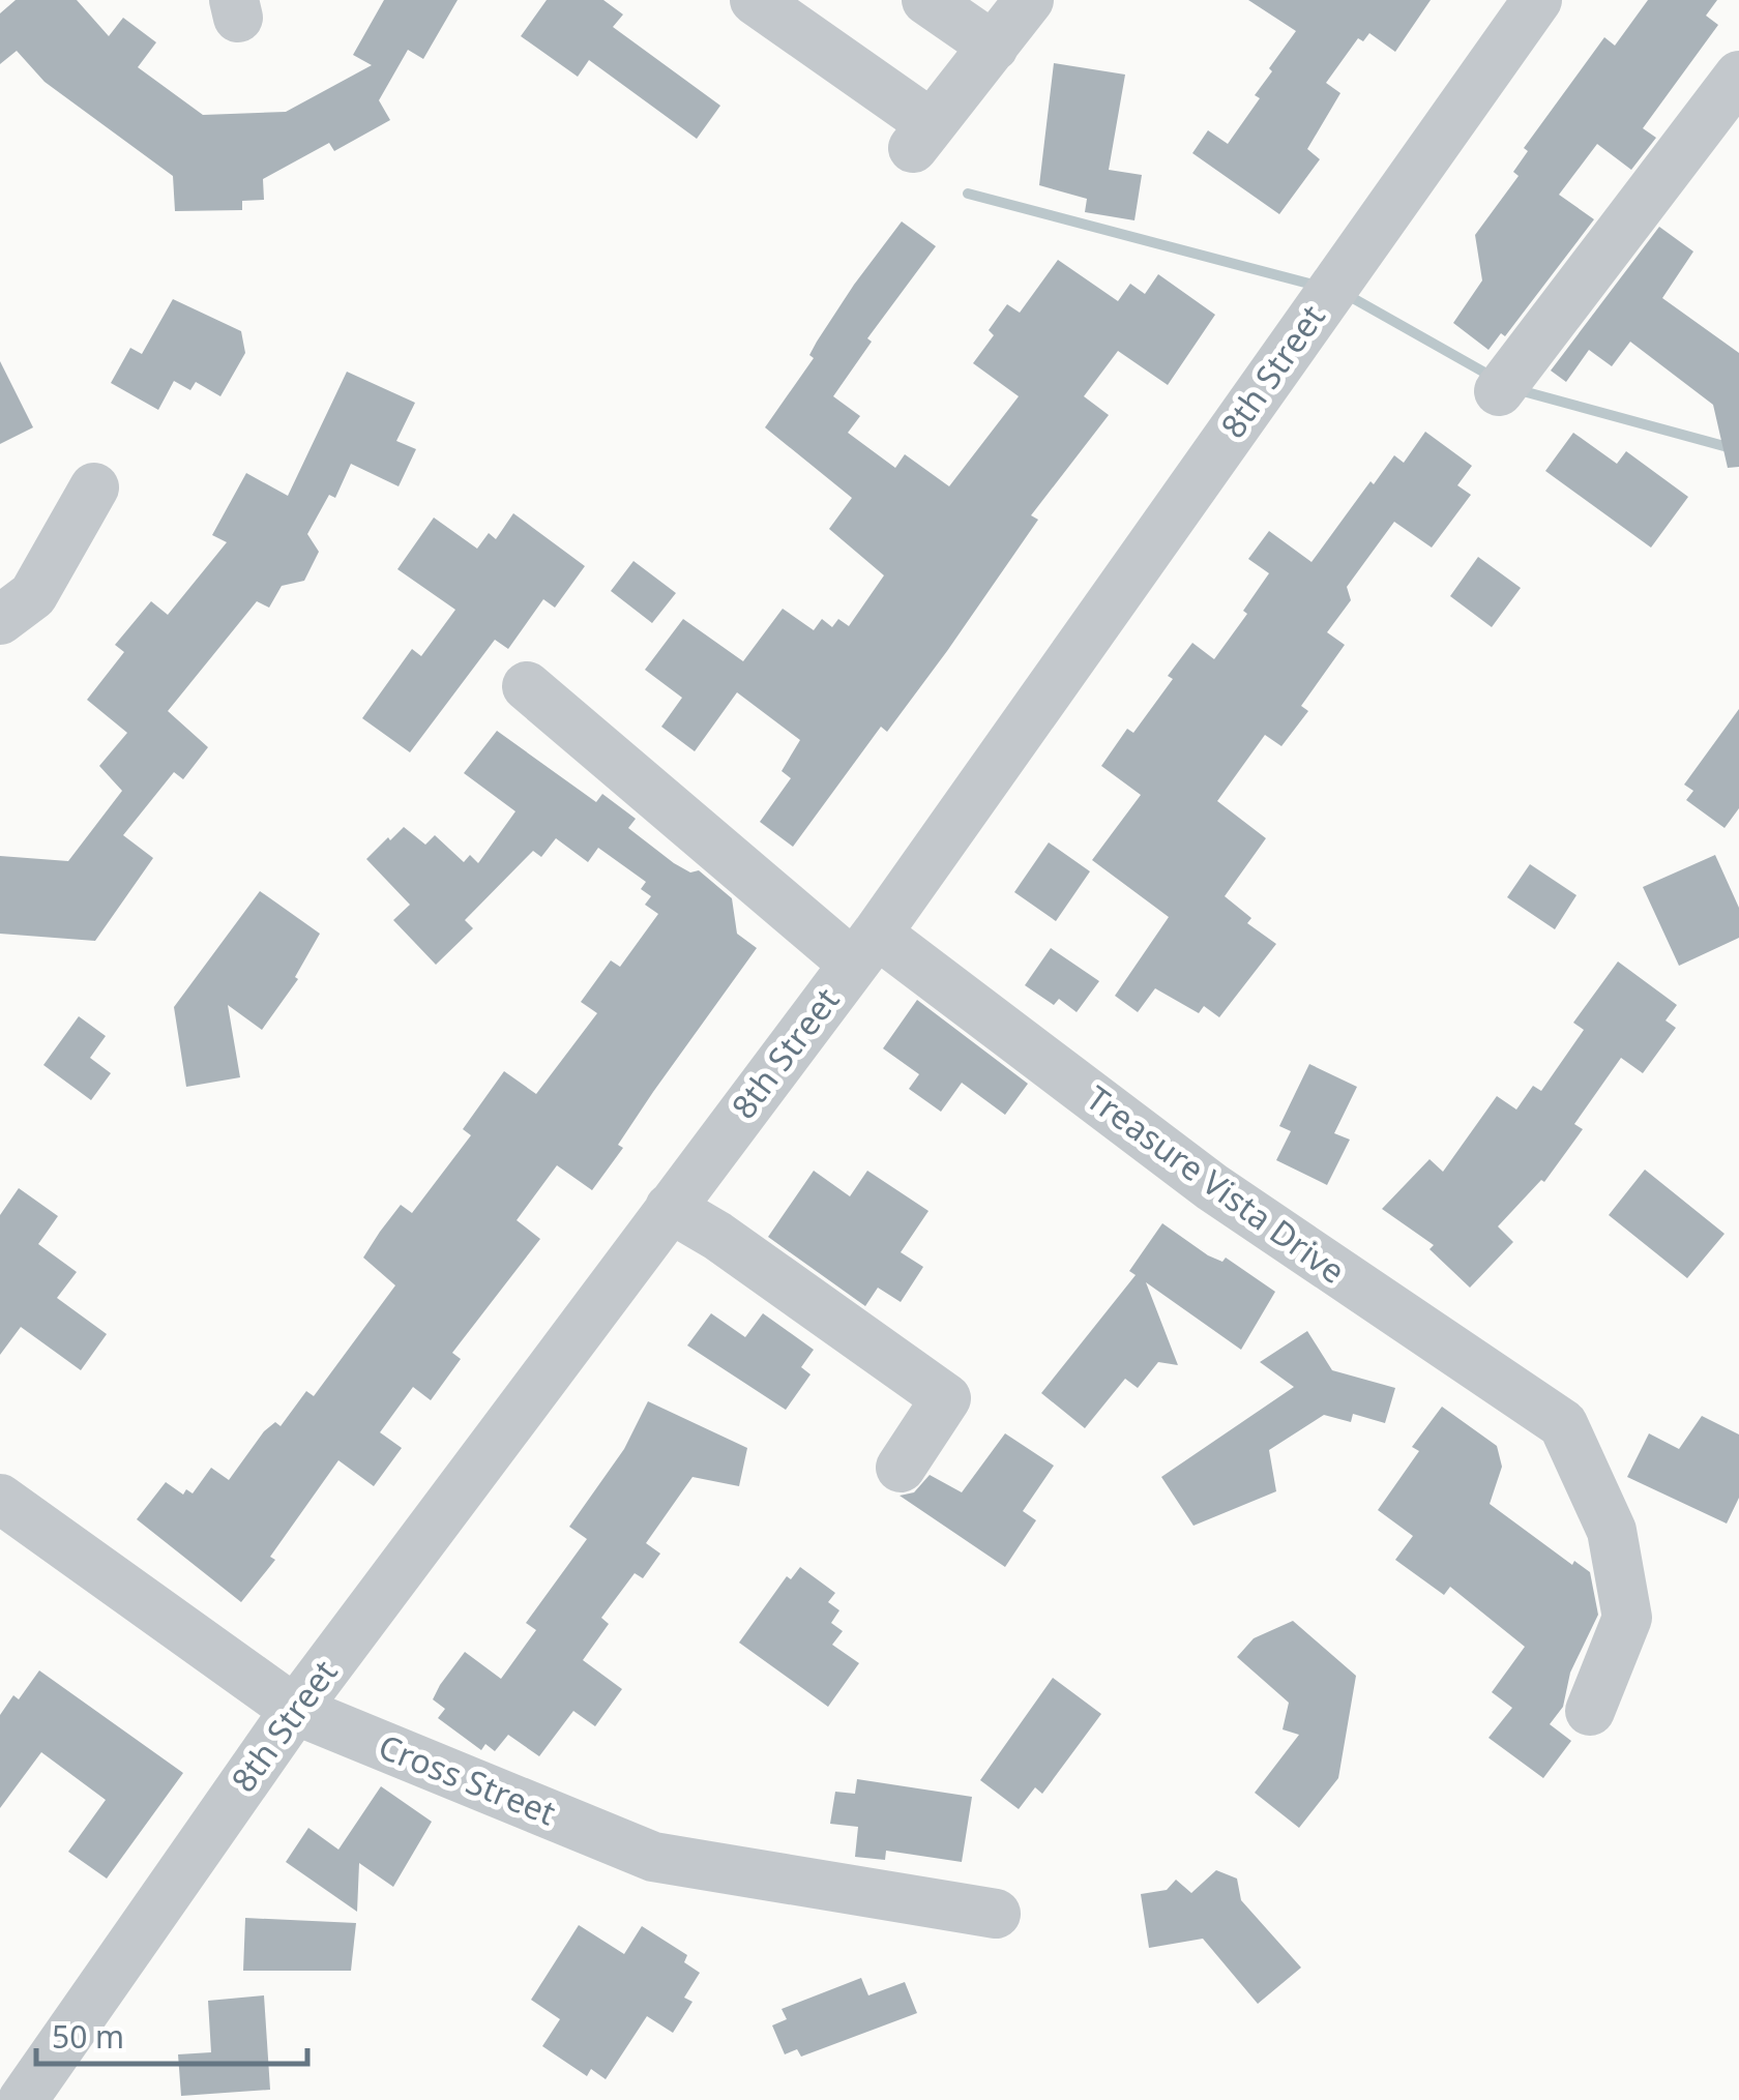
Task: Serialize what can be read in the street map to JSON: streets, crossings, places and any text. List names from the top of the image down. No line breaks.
{"streets":{"street":["8th Street","Treasure Vista Drive","Cross Street"]},"crossings":[["8th Street","Treasure Vista Drive"],["8th Street","Cross Street"]],"scale_bar":"50 m"}
